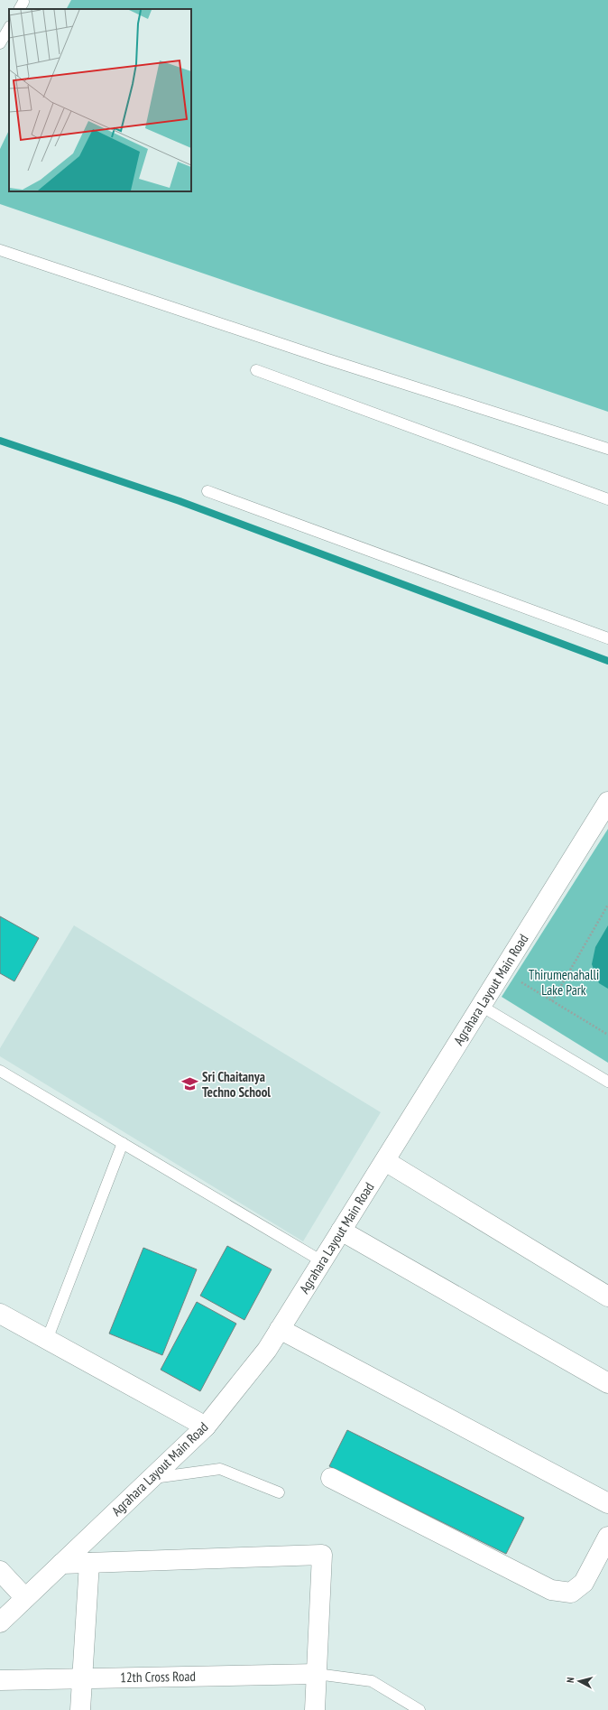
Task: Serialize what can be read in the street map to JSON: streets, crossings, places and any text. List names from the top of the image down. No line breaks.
{"streets":{"street":["Agrahara Layout Main Road","12th Cross Road"]},"parks":["Thirumenahalli Lake Park"],"places":{"school or university":["Sri Chaitanya Techno School"]},"north":"left"}
